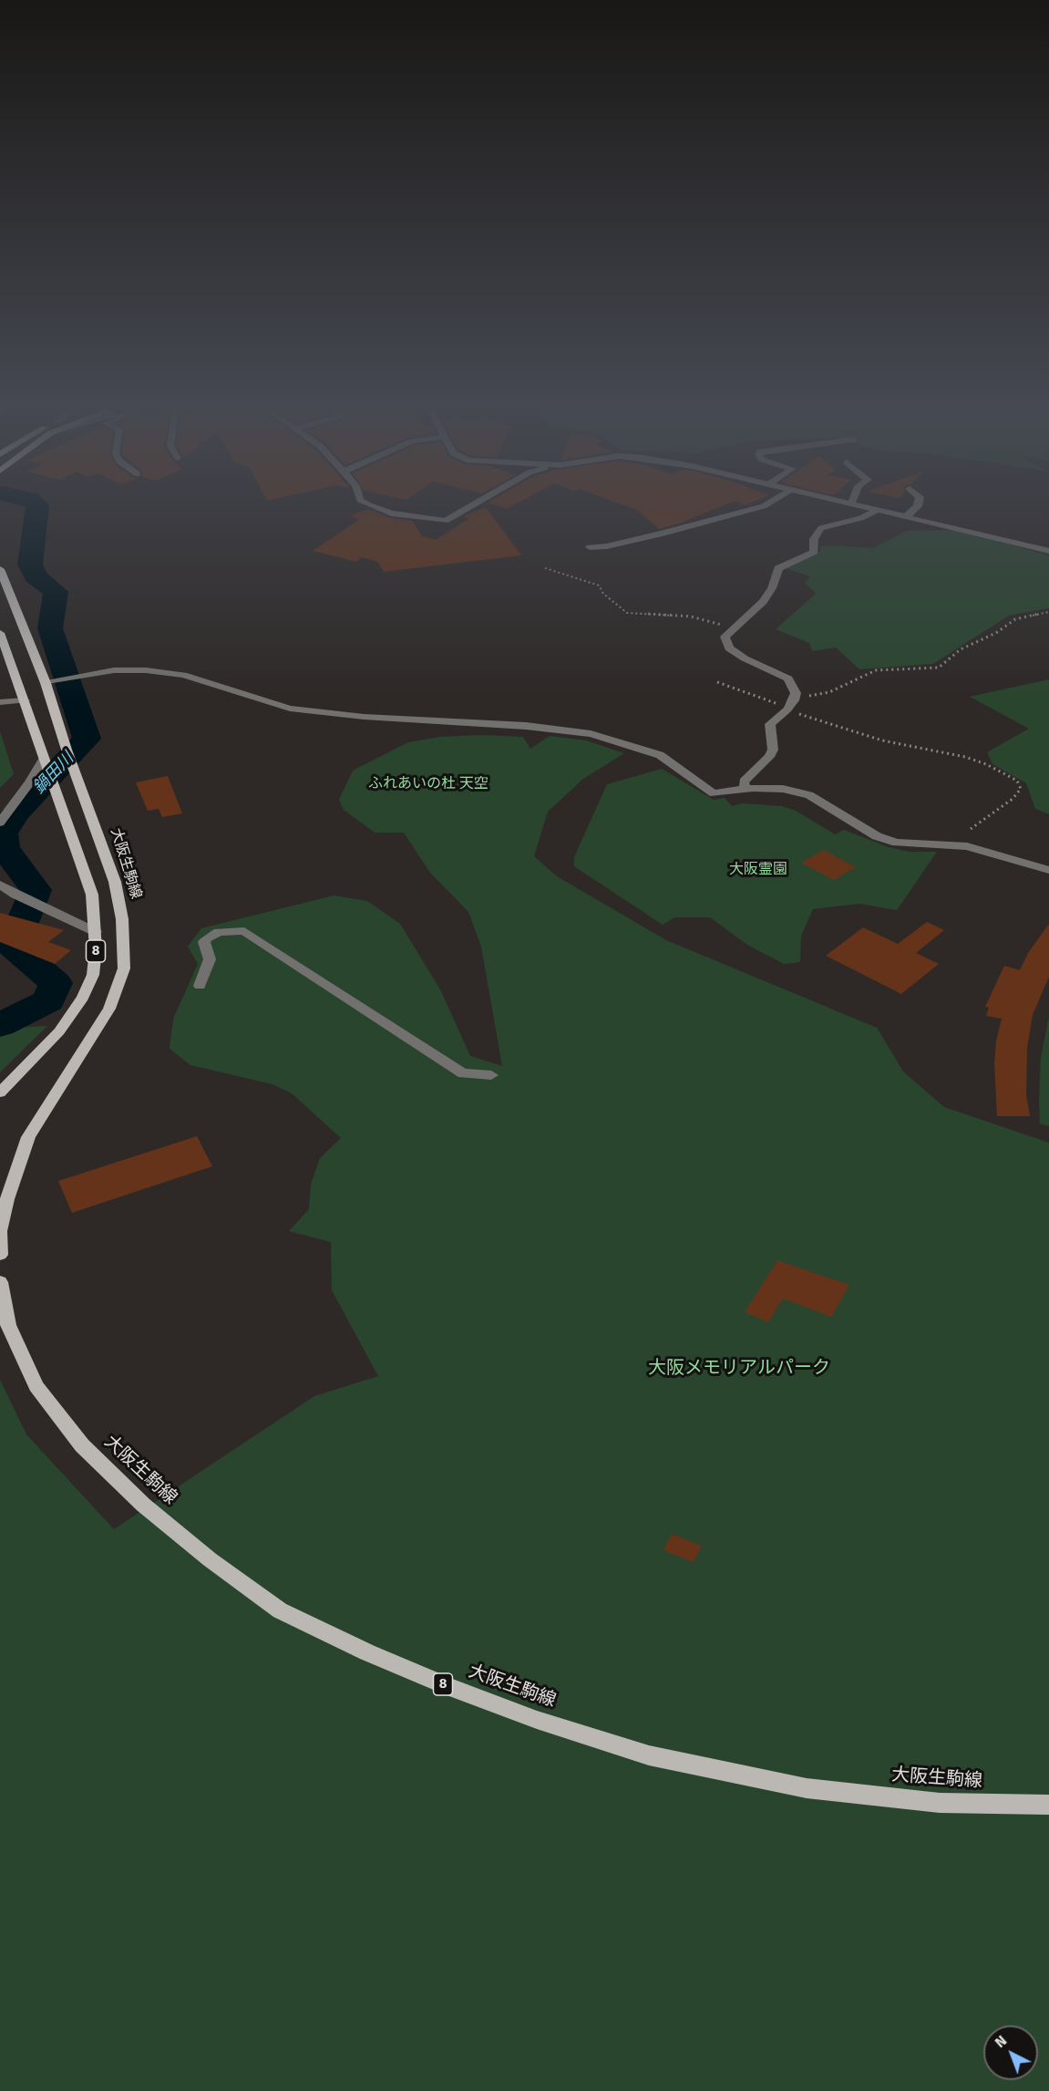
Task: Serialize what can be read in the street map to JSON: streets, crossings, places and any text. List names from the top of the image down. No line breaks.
{"streets":{"main road":["大阪生駒線","8"]},"water":["鍋田川"],"parks":["ふれあいの杜 天空","大阪霊園","大阪メモリアルパーク"],"north":"top left"}
